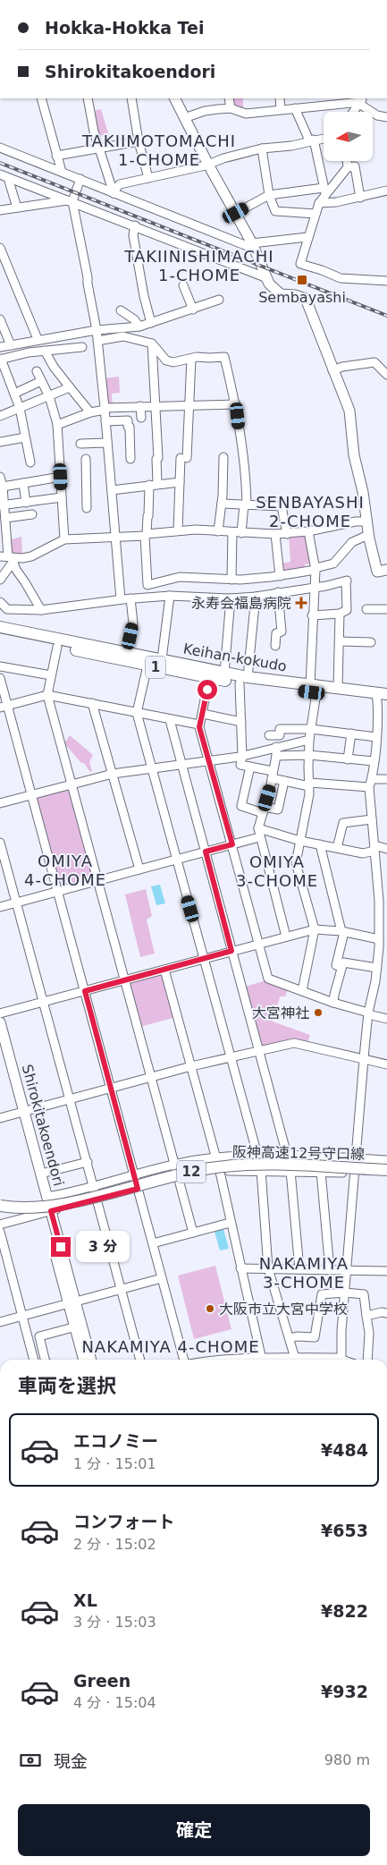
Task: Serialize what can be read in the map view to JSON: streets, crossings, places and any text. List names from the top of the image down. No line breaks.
{"streets":{"highway":["Keihan-kokudo","1","阪神高速12号守口線","12"],"main road":["Shirokitakoendori"]},"districts":["TAKIIMOTOMACHI 1-CHOME","TAKIINISHIMACHI 1-CHOME","SENBAYASHI 2-CHOME","OMIYA 4-CHOME","OMIYA 3-CHOME","NAKAMIYA 3-CHOME","NAKAMIYA 4-CHOME"],"places":{"transit":["Sembayashi"],"health":["永寿会福島病院"],"other":["大宮神社","大阪市立大宮中学校"]},"north":"left","page":{"banner":["Hokka-Hokka Tei","Shirokitakoendori"],"bubble":"3 分","heading":"車両を選択","list":[{"name":"エコノミー","note":"1 分 · 15:01","value":"¥484"},{"name":"コンフォート","note":"2 分 · 15:02","value":"¥653"},{"name":"XL","note":"3 分 · 15:03","value":"¥822"},{"name":"Green","note":"4 分 · 15:04","value":"¥932"}],"pay":["現金","980 m"],"buttons":"確定"}}
